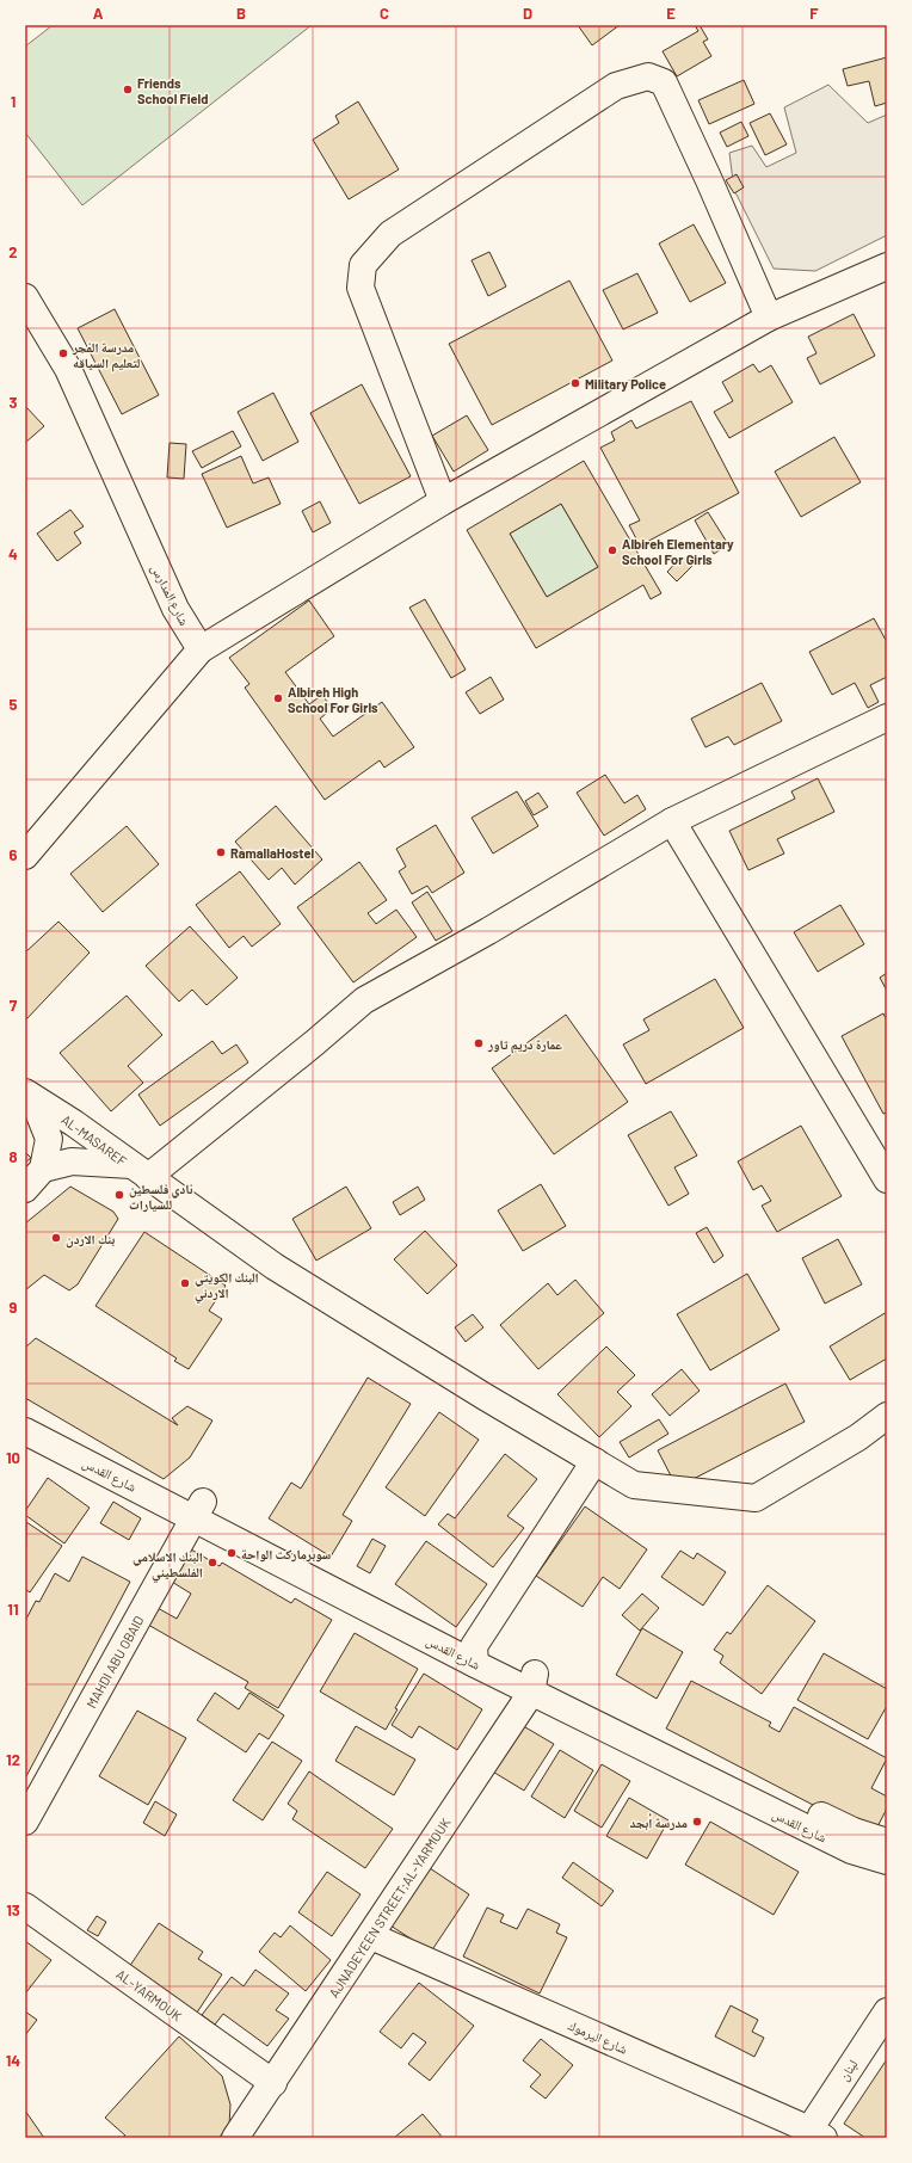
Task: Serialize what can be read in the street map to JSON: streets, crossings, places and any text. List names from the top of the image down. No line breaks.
{"streets":{"street":["شارع المدارس","AL-MASAREF","شارع القدس","MAHDI ABU OBAID","AJNADEYEEN STREET;AL-YARMOUK","AL-YARMOUK","شارع اليرموك","لبنان"]},"crossings":[["شارع القدس","MAHDI ABU OBAID"],["شارع القدس","AJNADEYEEN STREET;AL-YARMOUK"],["AJNADEYEEN STREET;AL-YARMOUK","AL-YARMOUK"],["AJNADEYEEN STREET;AL-YARMOUK","شارع اليرموك"],["شارع اليرموك","لبنان"]],"places":["Friends School Field","مدرسة الفجر لتعليم السياقه","Military Police","Albireh Elementary School For Girls","Albireh High School For Girls","RamallaHostel","عمارة دريم تاور","نادي فلسطين للسيارات","بنك الاردن","البنك الكويتي الاردني","سوبرماركت الواحة","البنك الاسلامي الفلسطيني","مدرسة أبجد"],"grid":{"columns":["A","B","C","D","E","F"],"rows":["1","2","3","4","5","6","7","8","9","10","11","12","13","14"]}}
